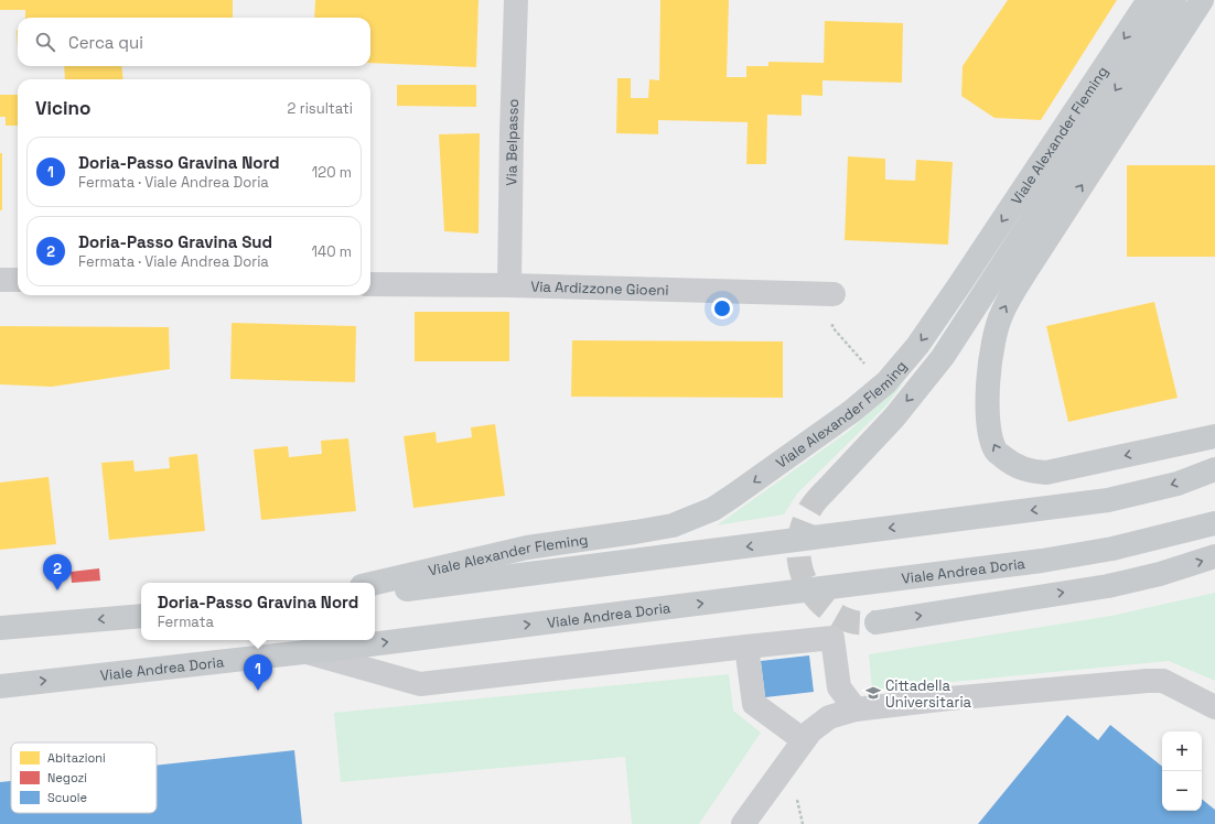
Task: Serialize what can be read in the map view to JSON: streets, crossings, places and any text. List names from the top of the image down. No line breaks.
{"streets":{"main road":["Viale Alexander Fleming","Viale Andrea Doria"],"street":["Via Belpasso","Via Ardizzone Gioeni"]},"crossings":[["Via Belpasso","Via Ardizzone Gioeni"]],"places":{"school or university":["Cittadella Universitaria"]},"legend":["Abitazioni","Negozi","Scuole"],"page":{"search":"Cerca qui","heading":["Vicino","2 risultati"],"list":[{"mark":"1","name":"Doria-Passo Gravina Nord","note":"Fermata · Viale Andrea Doria","value":"120 m"},{"mark":"2","name":"Doria-Passo Gravina Sud","note":"Fermata · Viale Andrea Doria","value":"140 m"}],"pins":["2","1"],"popup":["Doria-Passo Gravina Nord","Fermata"],"map_buttons":["+","−"]}}
